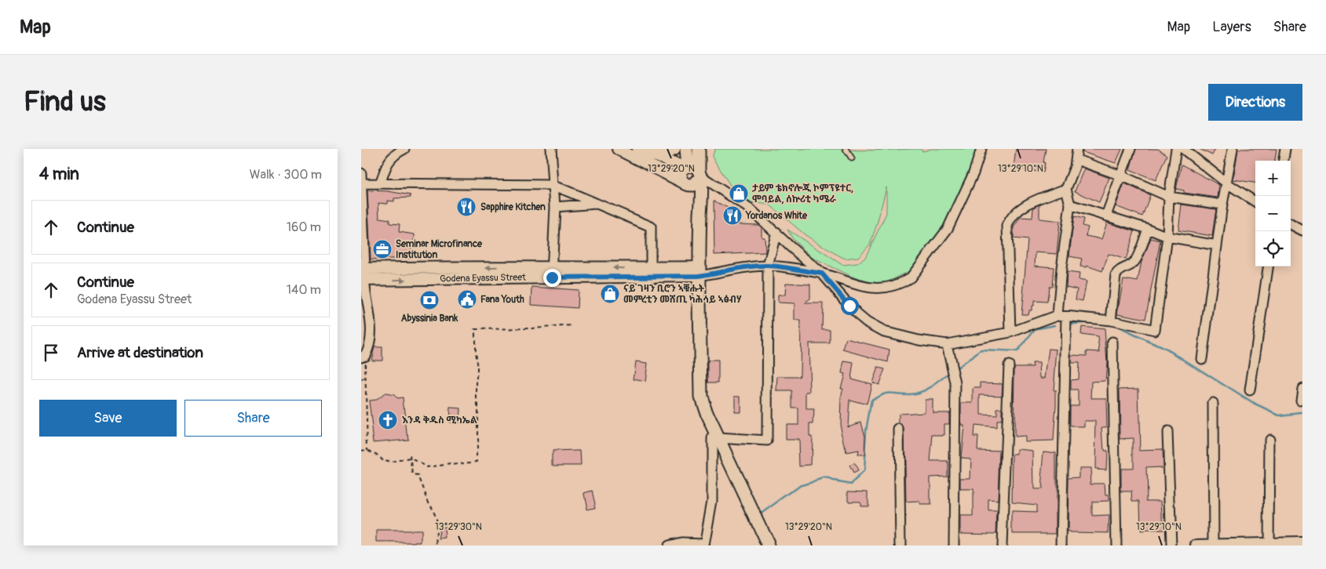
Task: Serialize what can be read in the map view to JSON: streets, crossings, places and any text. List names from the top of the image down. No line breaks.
{"streets":{"street":["Godena Eyassu Street"]},"places":{"shop":["ታይም ቴክኖሎጂ ኮምፕዩተር, ሞባይል, ሰኵሪቲ ካሜራ","ናይ ገዛን ቢሮን ኣቑሑት መምረቲን መሸጢ ካሕሳይ ኣፅብሃ"],"restaurant":["Sapphire Kitchen","Yordanos White"],"office":["Seminar Microfinance Institution"],"public building":["Fana Youth"],"bank":["Abyssinia Bank"],"church":["እንዳ ቅዱስ ሚካኤል"]},"page":{"header":"Map","nav":["Map","Layers","Share"],"buttons":["Directions",["Save","Share"]],"title":"Find us","heading":["4 min","Walk · 300 m"],"map_buttons":["+","−"],"list":[["Continue","160 m"],["Continue","Godena Eyassu Street","140 m"],"Arrive at destination"]},"coordinates":["13°29'20\"N","13°29'10\"N","13°29'30\"N"]}
